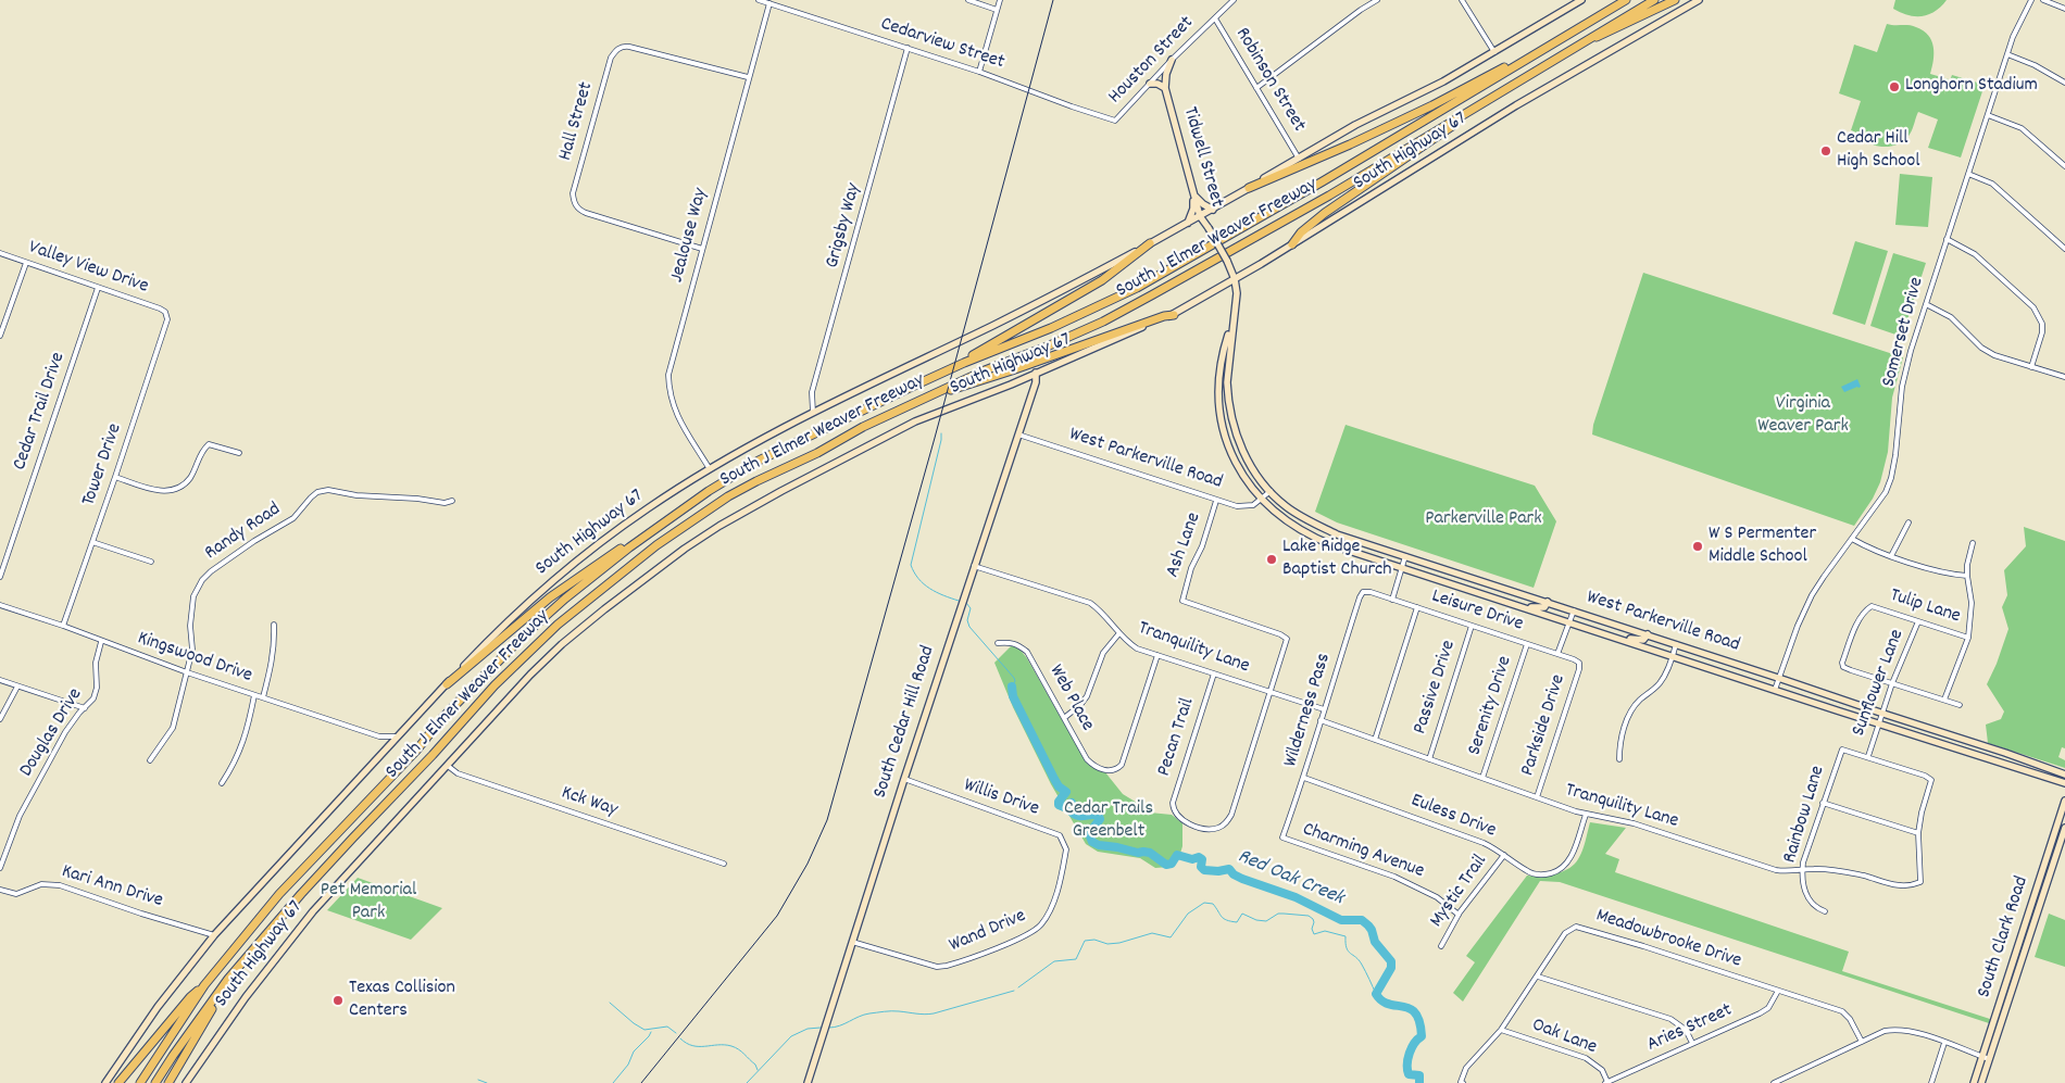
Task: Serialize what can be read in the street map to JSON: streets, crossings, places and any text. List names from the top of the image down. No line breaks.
{"streets":{"highway":["South J Elmer Weaver Freeway"],"main road":["South Highway 67","Tidwell Street","West Parkerville Road","South Cedar Hill Road","South Clark Road"],"street":["Cedarview Street","Houston Street","Robinson Street","Hall Street","Grigsby Way","Jealouse Way","Valley View Drive","Somerset Drive","Cedar Trail Drive","Tower Drive","Randy Road","Ash Lane","Tulip Lane","Leisure Drive","Tranquility Lane","Kingswood Drive","Sunflower Lane","Passive Drive","Web Place","Serenity Drive","Wilderness Pass","Parkside Drive","Douglas Drive","Pecan Trail","Willis Drive","Kck Way","Rainbow Lane","Euless Drive","Charming Avenue","Kari Ann Drive","Mystic Trail","Wand Drive","Meadowbrooke Drive","Aries Street","Oak Lane"]},"crossings":[["Cedarview Street","Houston Street"],["Cedarview Street","Grigsby Way"],["Cedarview Street","Jealouse Way"],["Houston Street","Robinson Street"],["Houston Street","Tidwell Street"],["Robinson Street","South Highway 67"],["Hall Street","Jealouse Way"],["South Highway 67","Tidwell Street"],["South Highway 67","Grigsby Way"],["South Highway 67","Jealouse Way"],["South Highway 67","Kingswood Drive"],["South Highway 67","South Cedar Hill Road"],["South Highway 67","Kck Way"],["South Highway 67","Kari Ann Drive"],["Tidwell Street","West Parkerville Road"],["Valley View Drive","Cedar Trail Drive"],["Valley View Drive","Tower Drive"],["Somerset Drive","West Parkerville Road"],["West Parkerville Road","Ash Lane"],["West Parkerville Road","Sunflower Lane"],["West Parkerville Road","South Cedar Hill Road"],["Tower Drive","Kingswood Drive"],["Randy Road","Kingswood Drive"],["Ash Lane","Tranquility Lane"],["Ash Lane","Pecan Trail"],["Tulip Lane","Sunflower Lane"],["Leisure Drive","Passive Drive"],["Leisure Drive","Serenity Drive"],["Leisure Drive","Wilderness Pass"],["Leisure Drive","Parkside Drive"],["Tranquility Lane","Passive Drive"],["Tranquility Lane","Web Place"],["Tranquility Lane","Serenity Drive"],["Tranquility Lane","Wilderness Pass"],["Tranquility Lane","South Cedar Hill Road"],["Tranquility Lane","Parkside Drive"],["Tranquility Lane","Pecan Trail"],["Tranquility Lane","Rainbow Lane"],["Tranquility Lane","Euless Drive"],["Kingswood Drive","Douglas Drive"],["Sunflower Lane","Rainbow Lane"],["Wilderness Pass","Euless Drive"],["Wilderness Pass","Charming Avenue"],["South Cedar Hill Road","Willis Drive"],["South Cedar Hill Road","Wand Drive"],["Willis Drive","Wand Drive"],["Euless Drive","Mystic Trail"],["Charming Avenue","Mystic Trail"],["Meadowbrooke Drive","Aries Street"],["Meadowbrooke Drive","Oak Lane"],["Aries Street","Oak Lane"]],"water":["Red Oak Creek"],"parks":["Virginia Weaver Park","Parkerville Park","Cedar Trails Greenbelt","Pet Memorial Park"],"places":["Longhorn Stadium","Cedar Hill High School","W S Permenter Middle School","Lake Ridge Baptist Church","Texas Collision Centers"]}
